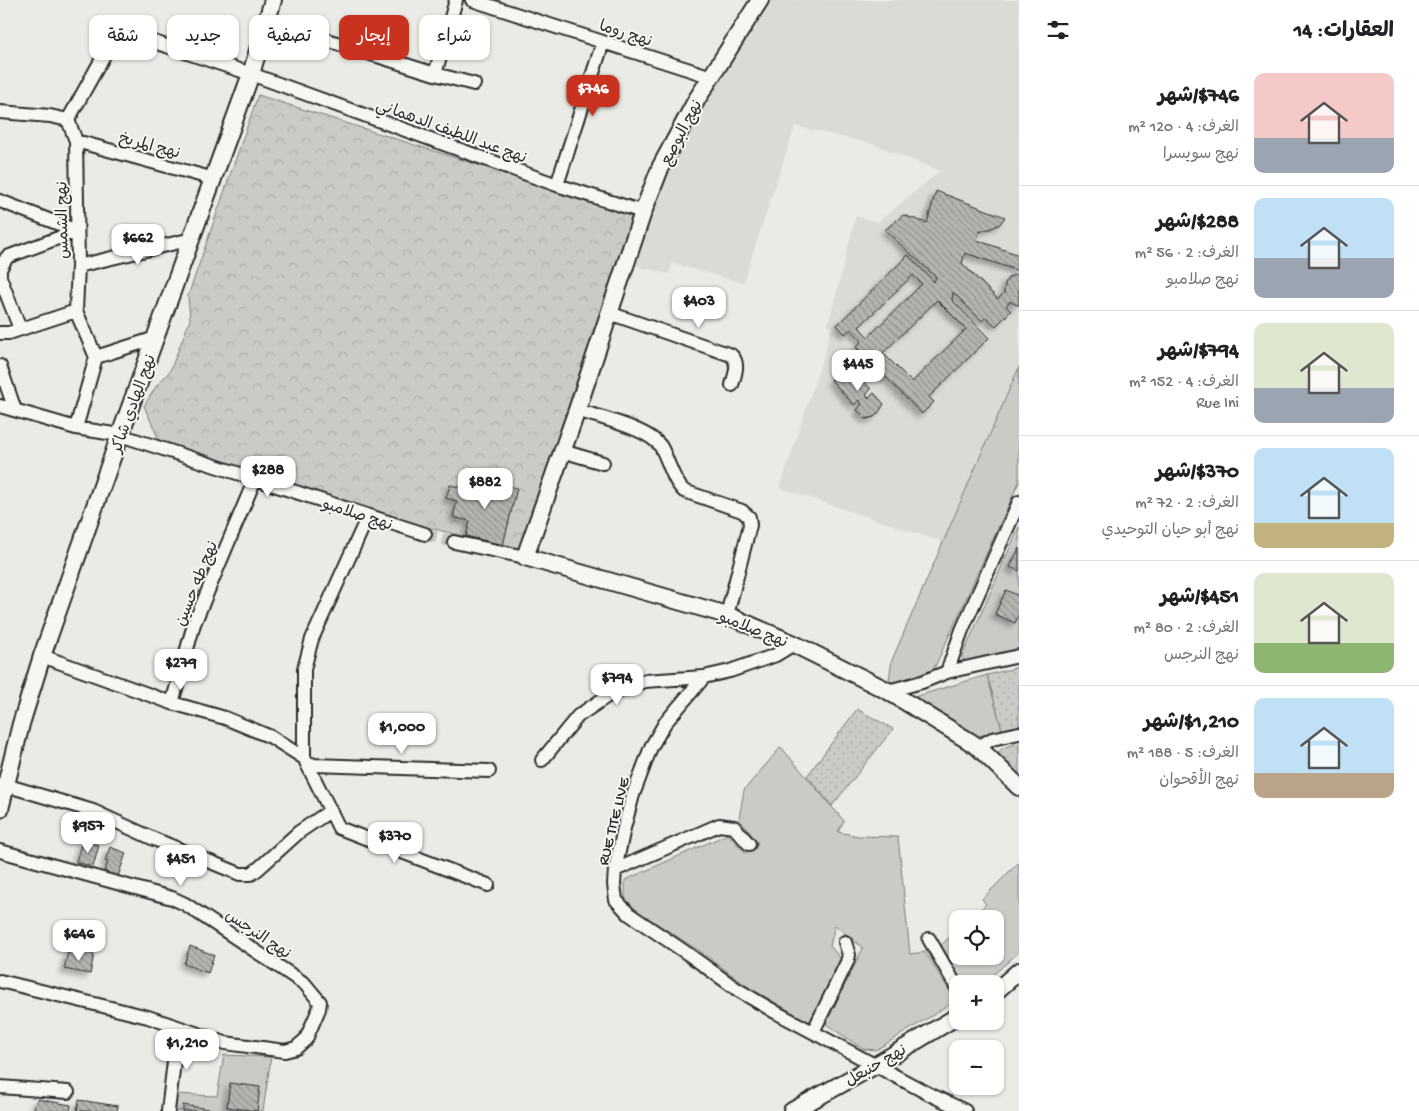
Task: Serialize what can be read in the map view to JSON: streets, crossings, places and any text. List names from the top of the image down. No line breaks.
{"streets":{"street":["نهج روما","نهج عبد اللطيف الدهماني","نهج البوصع","نهج المريخ","نهج الشمس","نهج الهادي شاكر","نهج صلامبو","نهج طه حسين","RUE TITE LIVE","نهج النرجس","نهج حنبعل"]},"crossings":[["نهج روما","نهج البوصع"],["نهج عبد اللطيف الدهماني","نهج البوصع"],["نهج عبد اللطيف الدهماني","نهج الشمس"],["نهج عبد اللطيف الدهماني","نهج الهادي شاكر"],["نهج البوصع","نهج صلامبو"],["نهج المريخ","نهج الشمس"],["نهج المريخ","نهج الهادي شاكر"],["نهج الهادي شاكر","نهج صلامبو"],["نهج صلامبو","نهج طه حسين"],["RUE TITE LIVE","نهج حنبعل"]],"page":{"heading":"العقارات: 14","chip":["شراء","إيجار","تصفية","جديد","شقة"],"list":[{"name":"$746/شهر","note":"الغرف: 4 · 120 m² · نهج سويسرا"},{"name":"$288/شهر","note":"الغرف: 2 · 56 m² · نهج صلامبو"},{"name":"$794/شهر","note":"الغرف: 4 · 152 m² · Rue Ini"},{"name":"$370/شهر","note":"الغرف: 2 · 72 m² · نهج أبو حيان التوحيدي"},{"name":"$451/شهر","note":"الغرف: 2 · 80 m² · نهج النرجس"},{"name":"$1,210/شهر","note":"الغرف: 5 · 188 m² · نهج الأقحوان"}],"price":["$746","$662","$403","$445","$288","$882","$279","$794","$1,000","$957","$370","$451","$646","$1,210"],"map_buttons":["+","−"]}}
